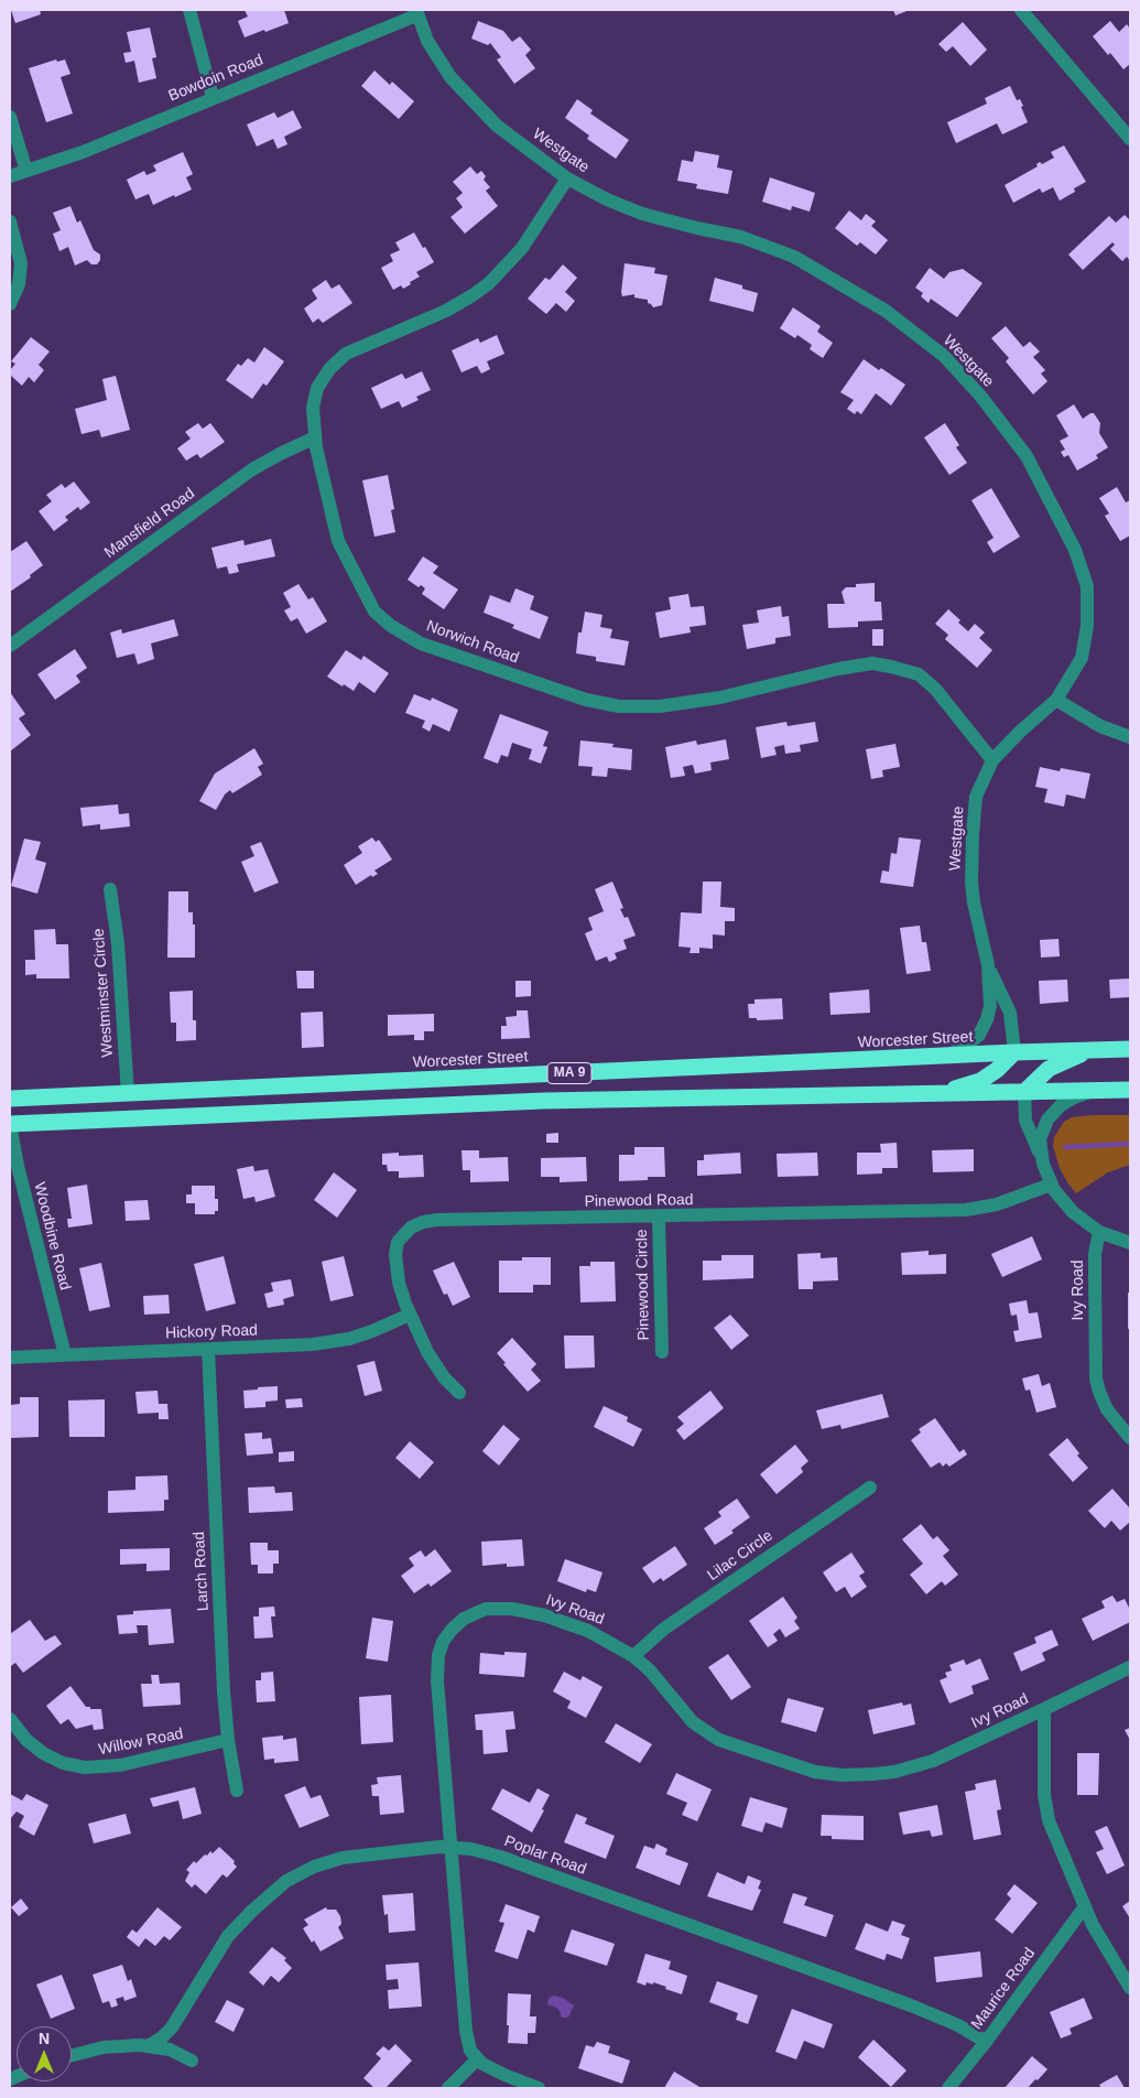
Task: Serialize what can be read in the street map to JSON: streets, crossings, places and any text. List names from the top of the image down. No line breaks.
{"streets":{"highway":["Worcester Street","MA 9"],"street":["Bowdoin Road","Westgate","Mansfield Road","Norwich Road","Westminster Circle","Pinewood Road","Woodbine Road","Pinewood Circle","Ivy Road","Hickory Road","Lilac Circle","Larch Road","Willow Road","Poplar Road","Maurice Road"]},"crossings":[["Bowdoin Road","Westgate"],["Westgate","Norwich Road"],["Westgate","Worcester Street"],["Mansfield Road","Norwich Road"],["Westminster Circle","Worcester Street"],["MA 9","Woodbine Road"],["Pinewood Road","Pinewood Circle"],["Pinewood Road","Hickory Road"],["Woodbine Road","Hickory Road"],["Ivy Road","Lilac Circle"],["Ivy Road","Poplar Road"],["Hickory Road","Larch Road"],["Larch Road","Willow Road"],["Poplar Road","Maurice Road"]],"north":"top"}
